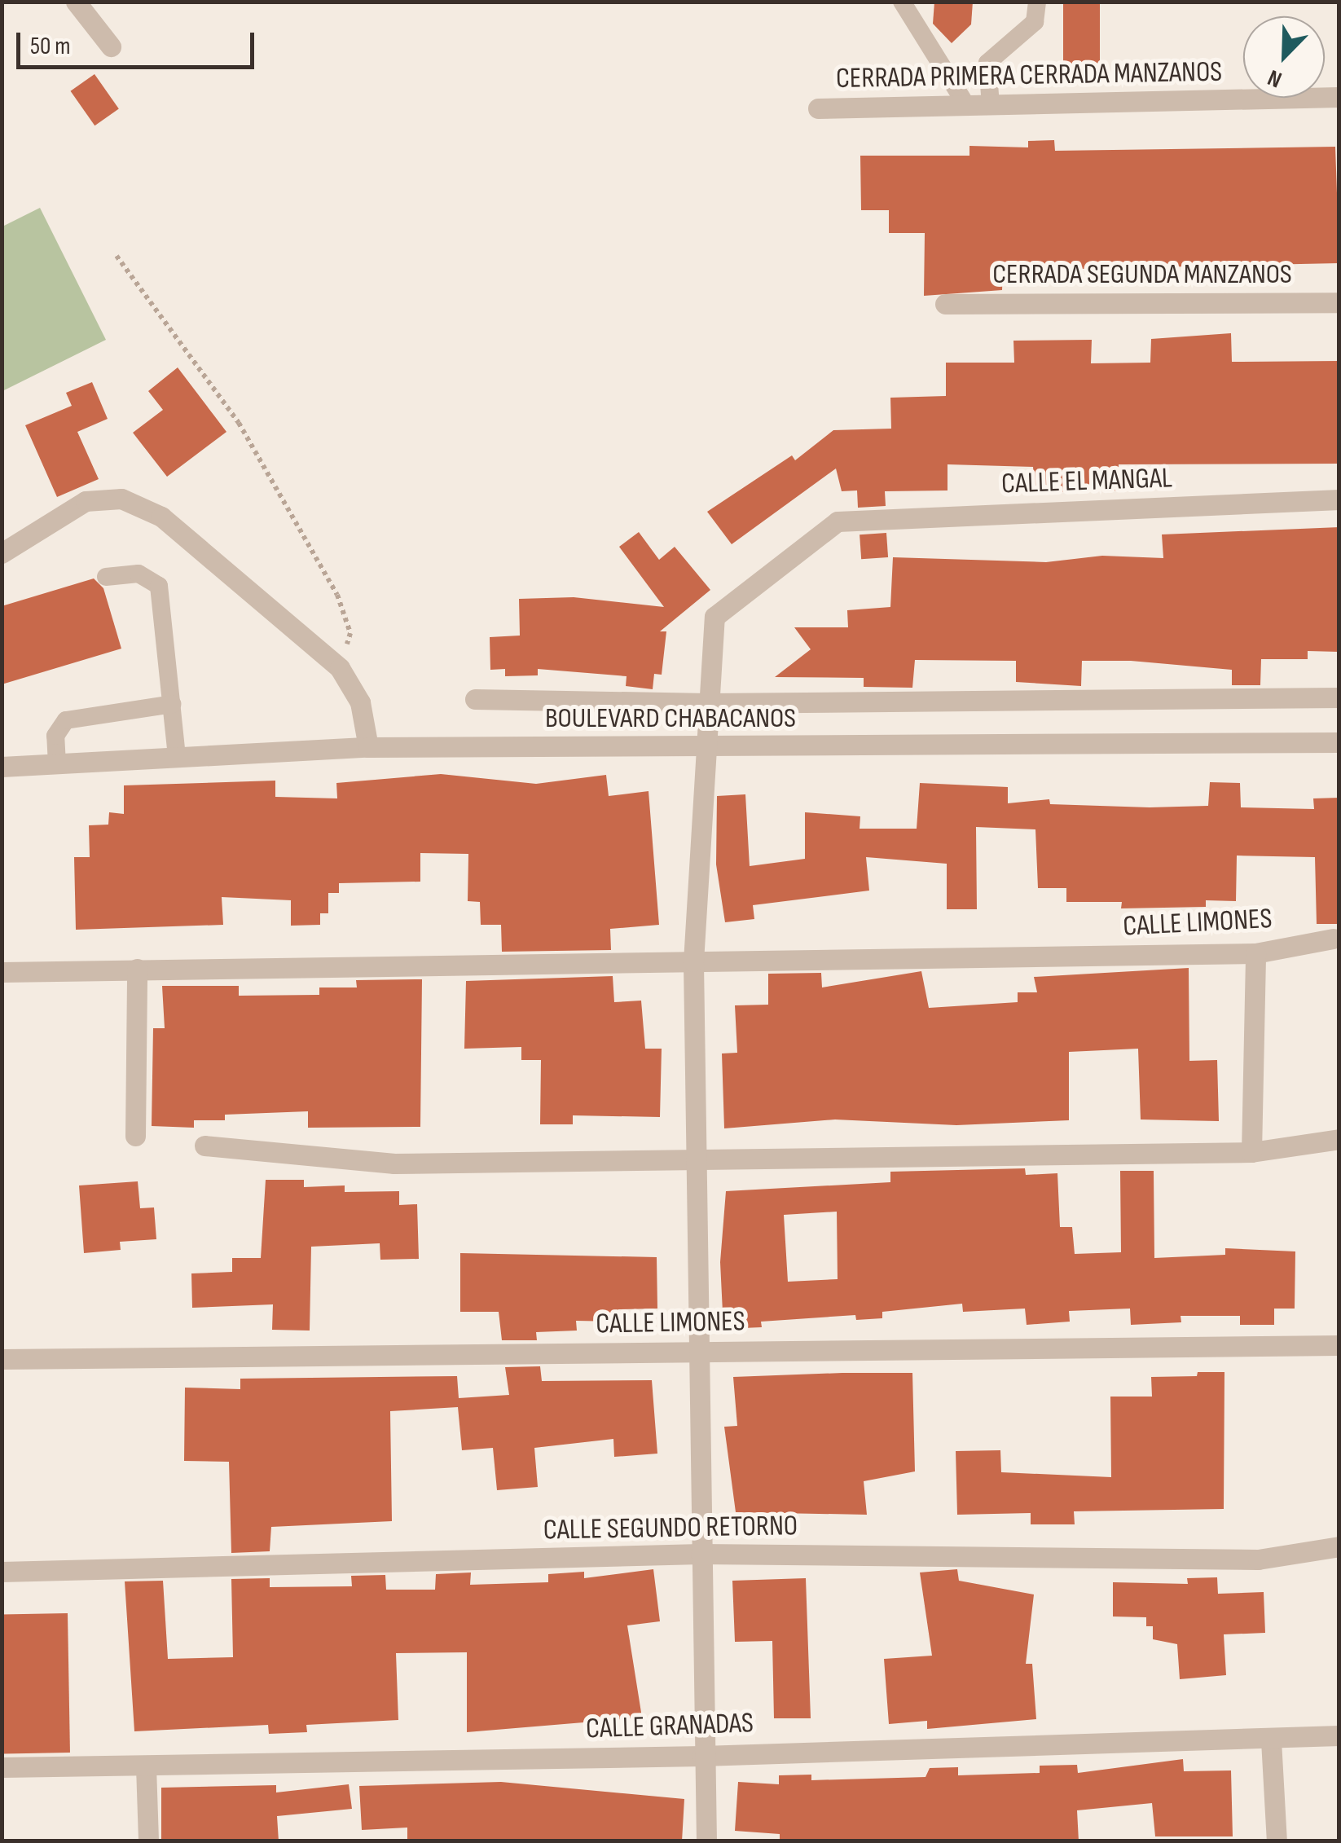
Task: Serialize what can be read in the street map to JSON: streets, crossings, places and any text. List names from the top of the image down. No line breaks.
{"streets":{"street":["CERRADA PRIMERA CERRADA MANZANOS","CERRADA SEGUNDA MANZANOS","CALLE EL MANGAL","BOULEVARD CHABACANOS","CALLE LIMONES","CALLE SEGUNDO RETORNO","CALLE GRANADAS"]},"crossings":[["CALLE EL MANGAL","BOULEVARD CHABACANOS"]],"scale_bar":"50 m","north":"bottom left"}
